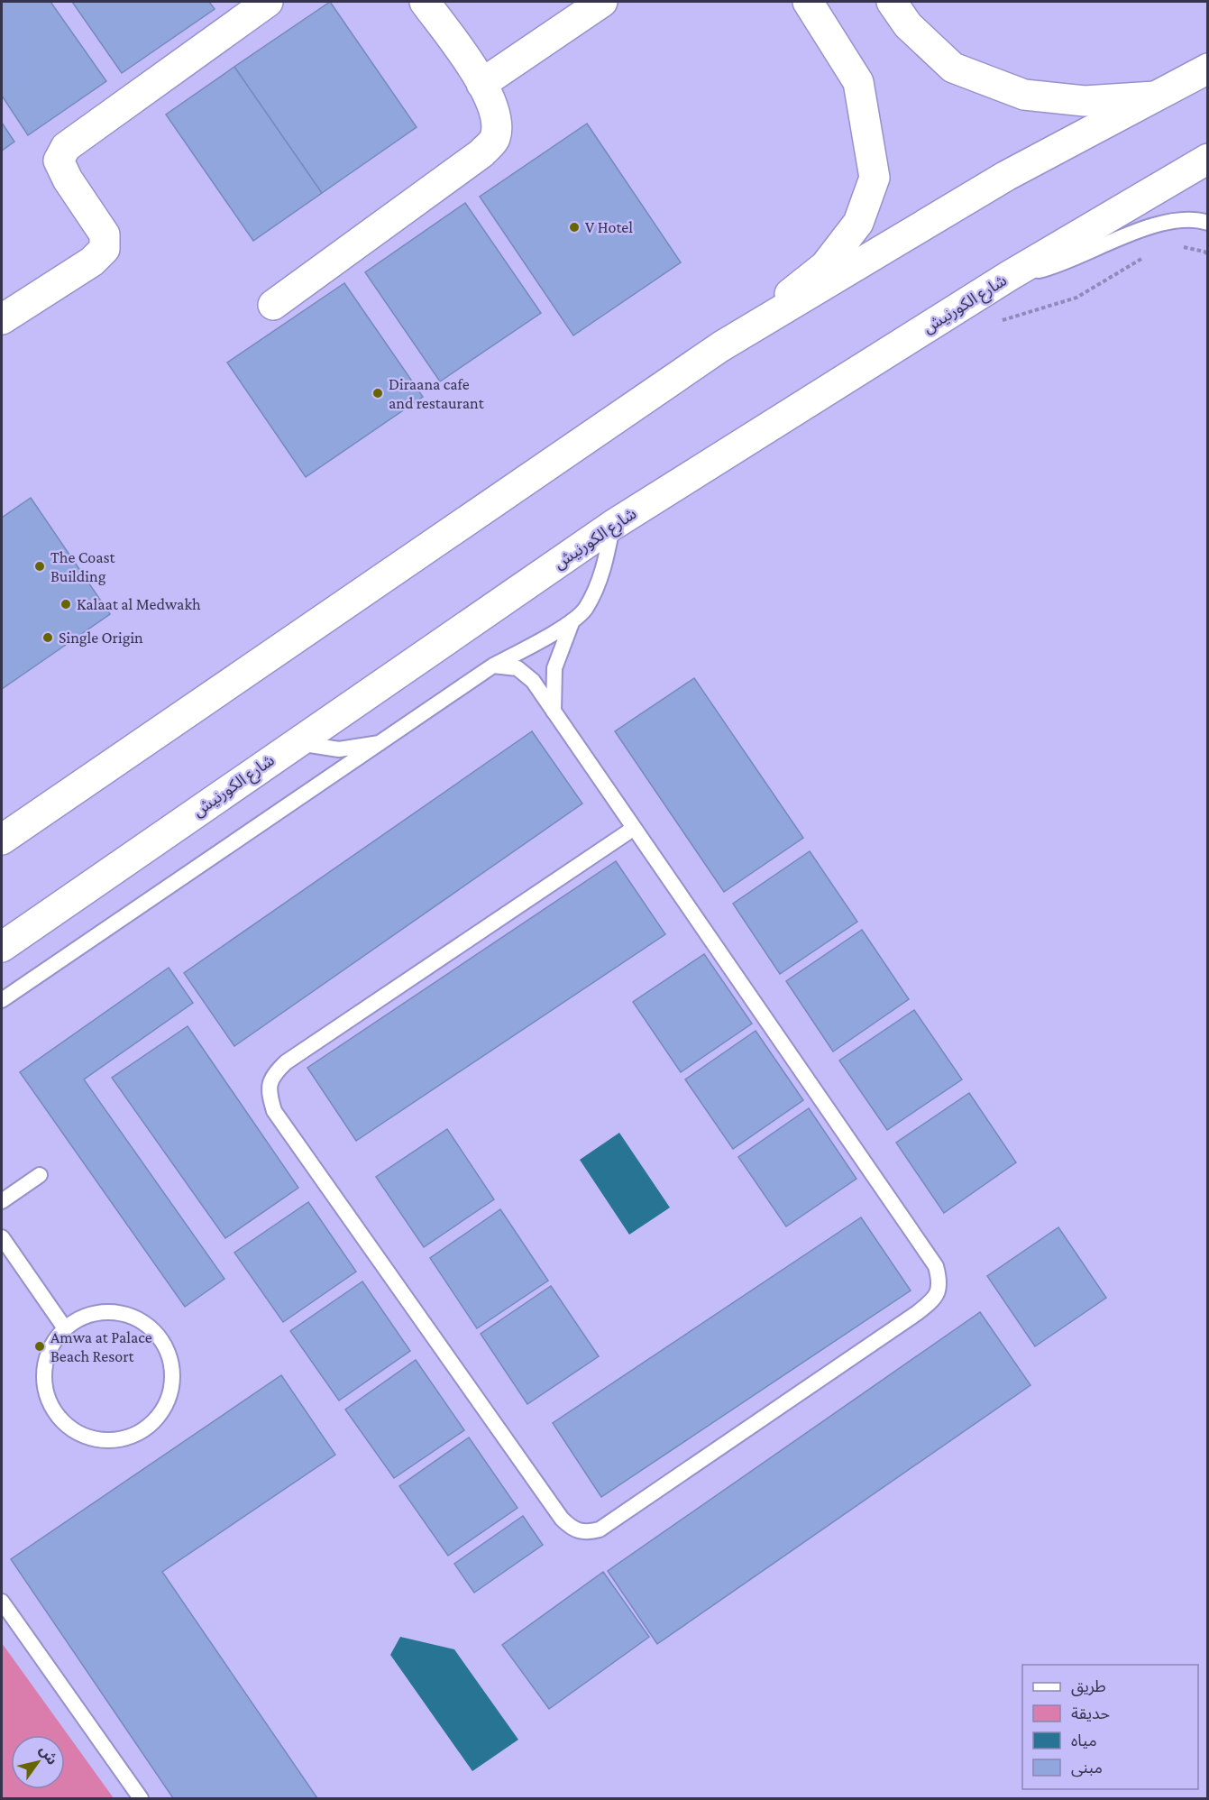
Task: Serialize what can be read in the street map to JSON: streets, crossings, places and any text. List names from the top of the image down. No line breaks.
{"streets":{"main road":["شارع الكورنيش"]},"places":["V Hotel","Diraana cafe and restaurant","The Coast Building","Kalaat al Medwakh","Single Origin","Amwa at Palace Beach Resort"],"legend":["طريق","حديقة","مياه","مبنى"],"north":"top right"}
